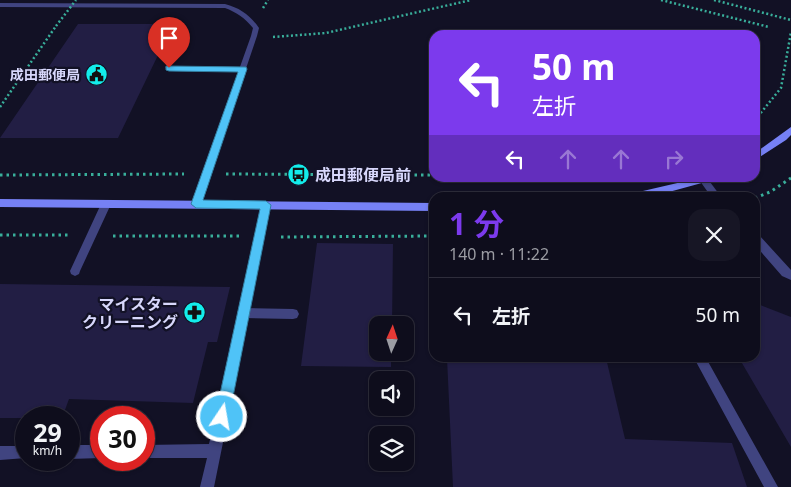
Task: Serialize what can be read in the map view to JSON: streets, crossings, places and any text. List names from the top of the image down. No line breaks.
{"places":{"public building":["成田郵便局"],"bus stop":["成田郵便局前"],"pharmacy":["マイスター クリーニング"]},"north":"top","page":{"turn":["50 m","左折"],"heading":["1 分","140 m · 11:22"],"list":[{"name":"左折","value":"50 m"}],"speed":"29 km/h","limit":"30"}}
